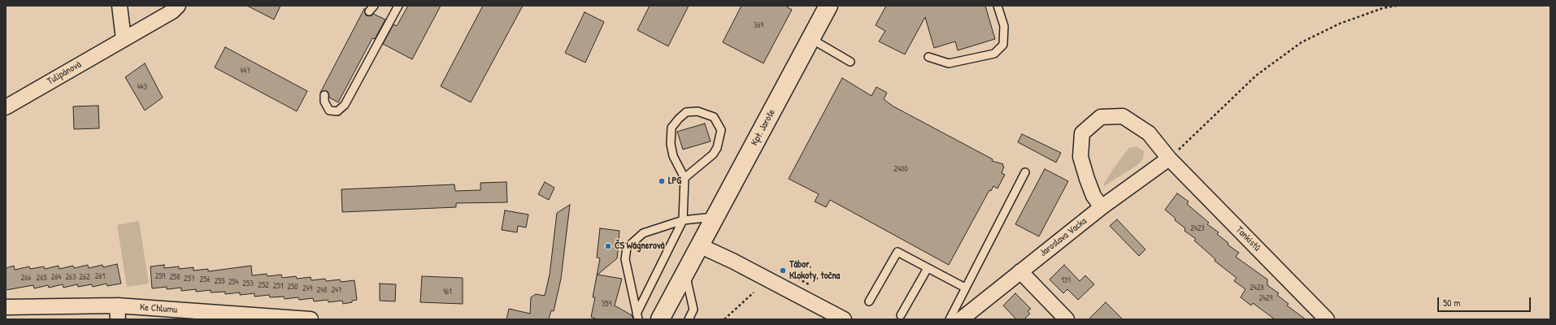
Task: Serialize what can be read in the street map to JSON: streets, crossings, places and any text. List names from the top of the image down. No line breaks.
{"streets":{"street":["Tulipánová","Kpt. Jaroše","Jaroslava Vacka","Tankistů","Ke Chlumu"]},"crossings":[["Jaroslava Vacka","Tankistů"]],"places":["LPG","ČS Wágnerová","Tábor, Klokoty, točna"],"house_numbers":["369","447","443","2400","2423","261","259","264","263","262","258","266","265","257","256","131","255","254","253","252","251","250","2428","249","248","247","161","2429","359"],"scale_bar":"50 m"}
